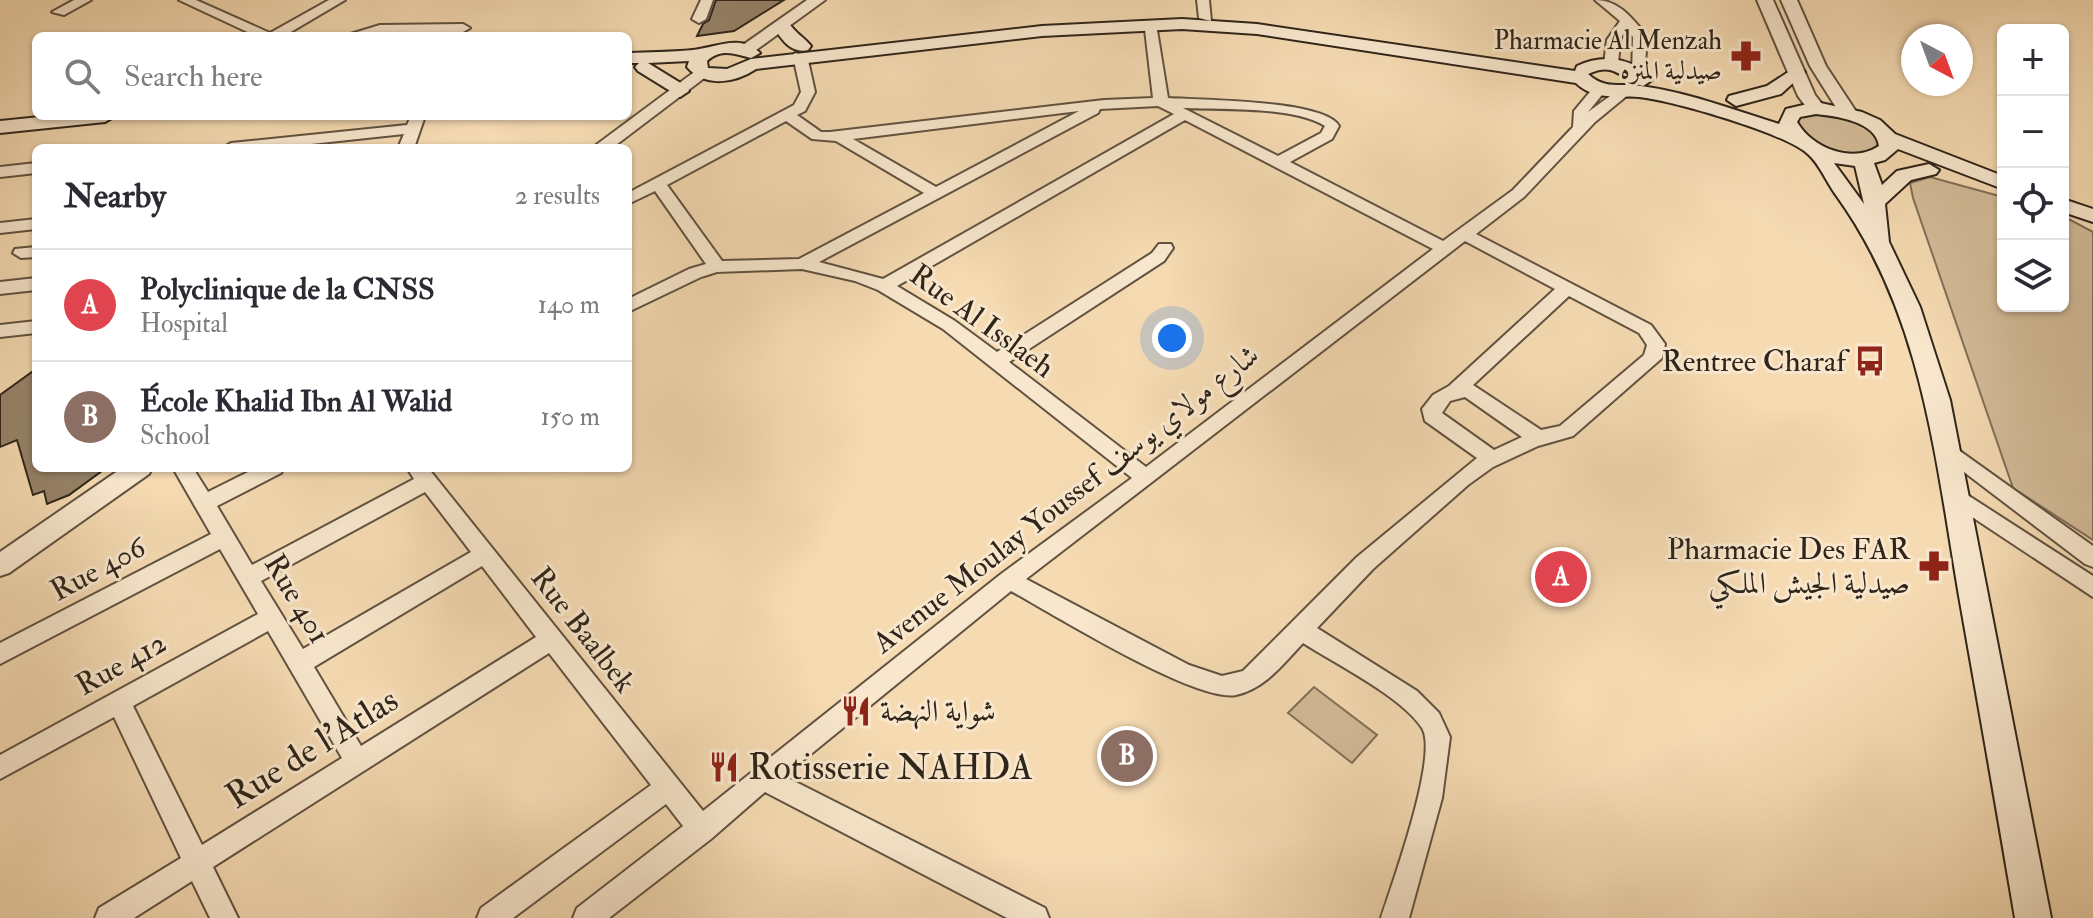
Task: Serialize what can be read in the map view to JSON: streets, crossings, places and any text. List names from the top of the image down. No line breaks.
{"streets":{"street":["Rue Al Isslaeh","Avenue Moulay Youssef شارع مولاي يوسف","Rue 406","Rue 401","Rue Baalbek","Rue 412","Rue de l'Atlas"]},"crossings":[["Rue Al Isslaeh","Avenue Moulay Youssef شارع مولاي يوسف"],["Avenue Moulay Youssef شارع مولاي يوسف","Rue Baalbek"],["Rue 406","Rue 401"],["Rue 401","Rue 412"],["Rue 401","Rue de l'Atlas"],["Rue Baalbek","Rue de l'Atlas"]],"places":{"pharmacy":["Pharmacie Al Menzah صيدلية المنزه","Pharmacie Des FAR صيدلية الجيش الملكي"],"bus stop":["Rentree Charaf"],"restaurant":["شواية النهضة","Rotisserie NAHDA"]},"north":"bottom right","page":{"map_buttons":["+","−"],"search":"Search here","heading":["Nearby","2 results"],"list":[{"mark":"A","name":"Polyclinique de la CNSS","note":"Hospital","value":"140 m"},{"mark":"B","name":"École Khalid Ibn Al Walid","note":"School","value":"150 m"}],"pins":["A","B"]}}
